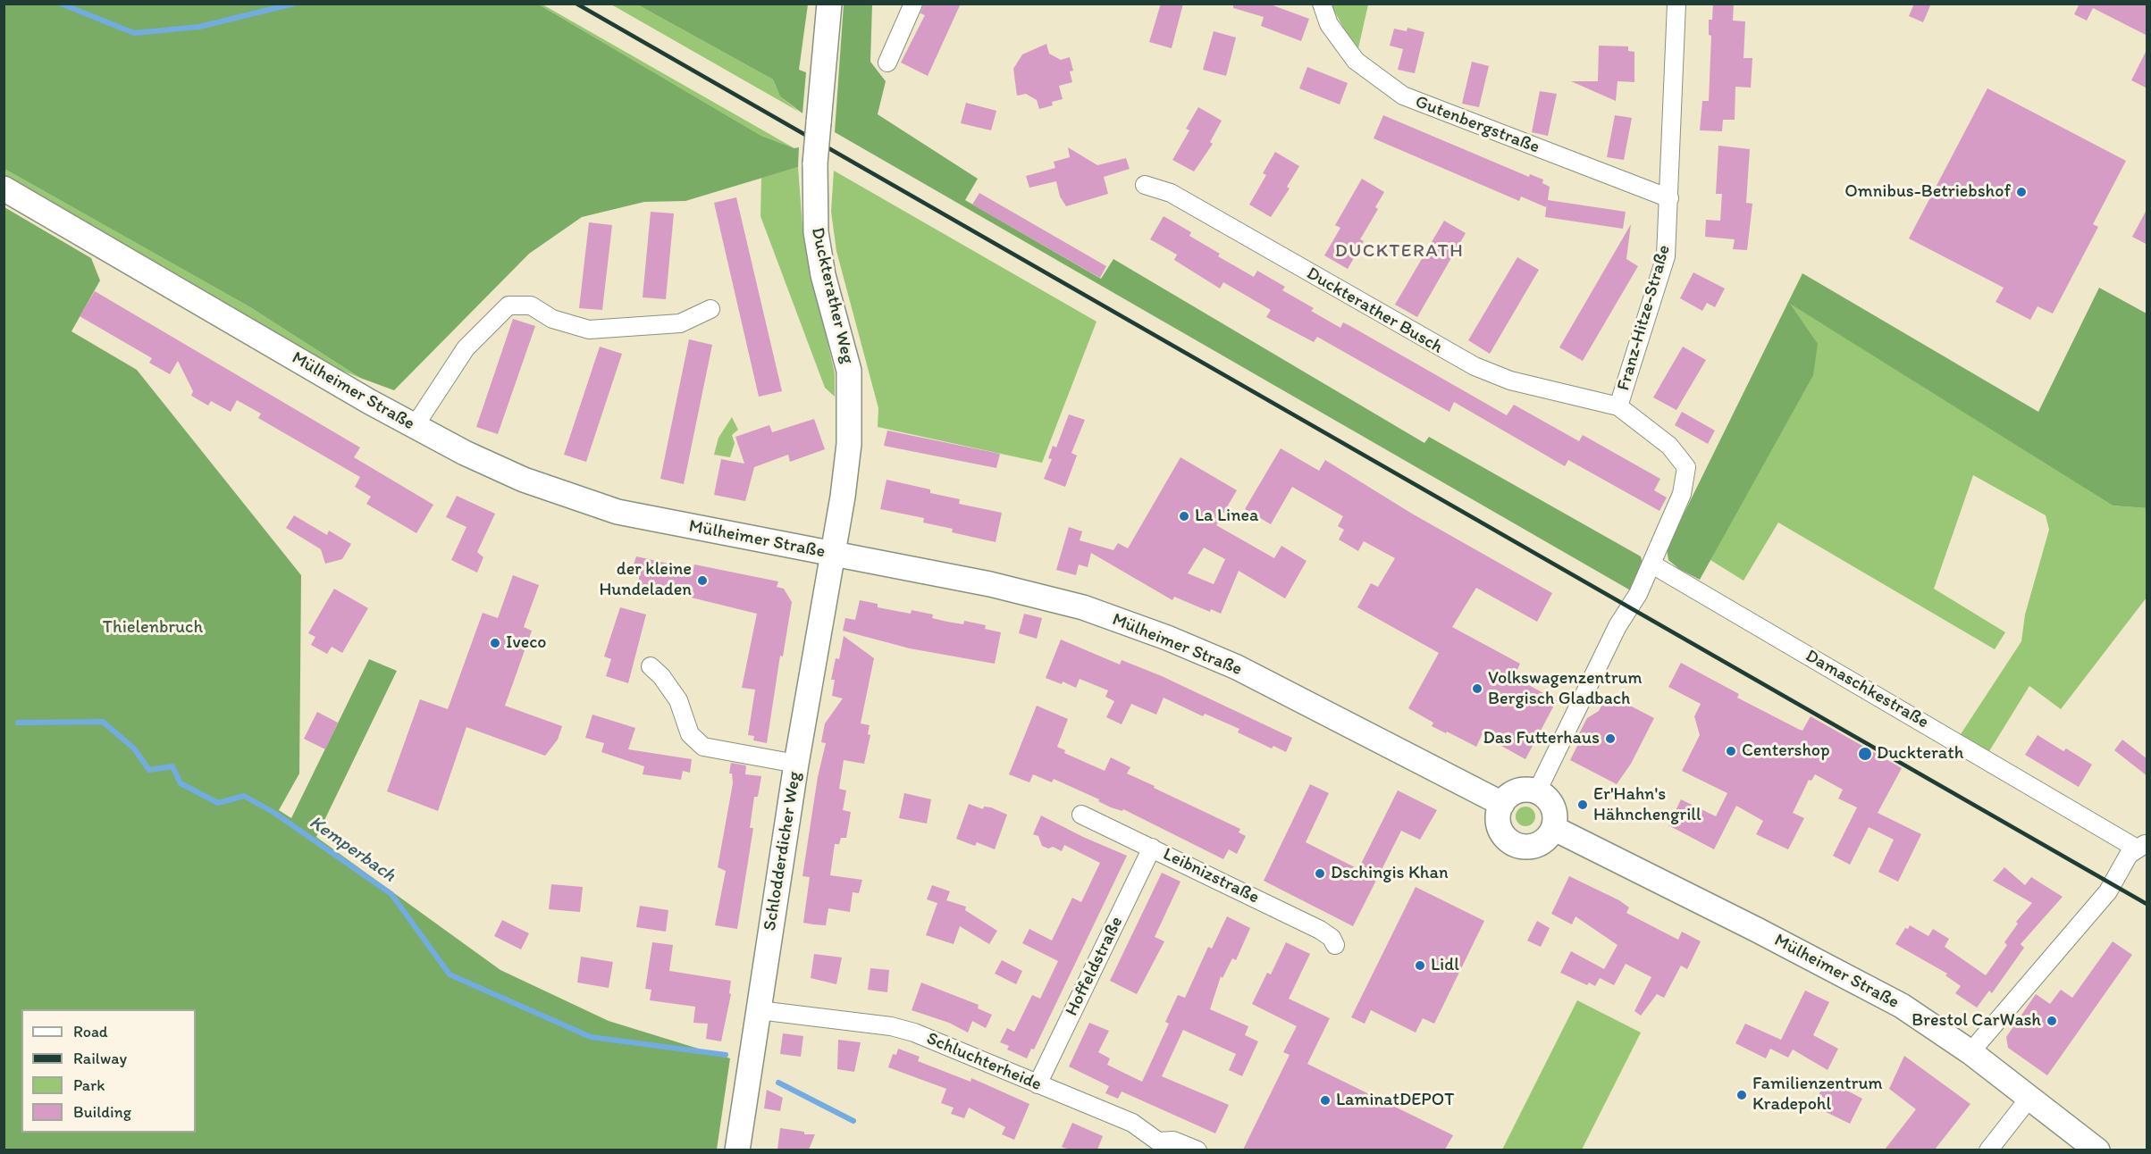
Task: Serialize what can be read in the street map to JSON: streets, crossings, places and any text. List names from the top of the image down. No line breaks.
{"streets":{"main road":["Duckterather Weg","Mülheimer Straße","Schlodderdicher Weg"],"street":["Gutenbergstraße","Duckterather Busch","Franz-Hitze-Straße","Damaschkestraße","Leibnizstraße","Hoffeldstraße","Schluchterheide"]},"crossings":[["Gutenbergstraße","Franz-Hitze-Straße"],["Duckterather Weg","Mülheimer Straße"],["Duckterather Weg","Schlodderdicher Weg"],["Duckterather Busch","Franz-Hitze-Straße"],["Franz-Hitze-Straße","Mülheimer Straße"],["Franz-Hitze-Straße","Damaschkestraße"],["Mülheimer Straße","Damaschkestraße"],["Mülheimer Straße","Schlodderdicher Weg"],["Schlodderdicher Weg","Schluchterheide"],["Leibnizstraße","Hoffeldstraße"],["Hoffeldstraße","Schluchterheide"]],"districts":["DUCKTERATH"],"water":["Kemperbach"],"parks":["Thielenbruch"],"places":["Omnibus-Betriebshof","La Linea","der kleine Hundeladen","Iveco","Volkswagenzentrum Bergisch Gladbach","Das Futterhaus","Centershop","Duckterath","Er'Hahn's Hähnchengrill","Dschingis Khan","Lidl","Brestol CarWash","Familienzentrum Kradepohl","LaminatDEPOT"],"legend":["Road","Railway","Park","Building"]}
